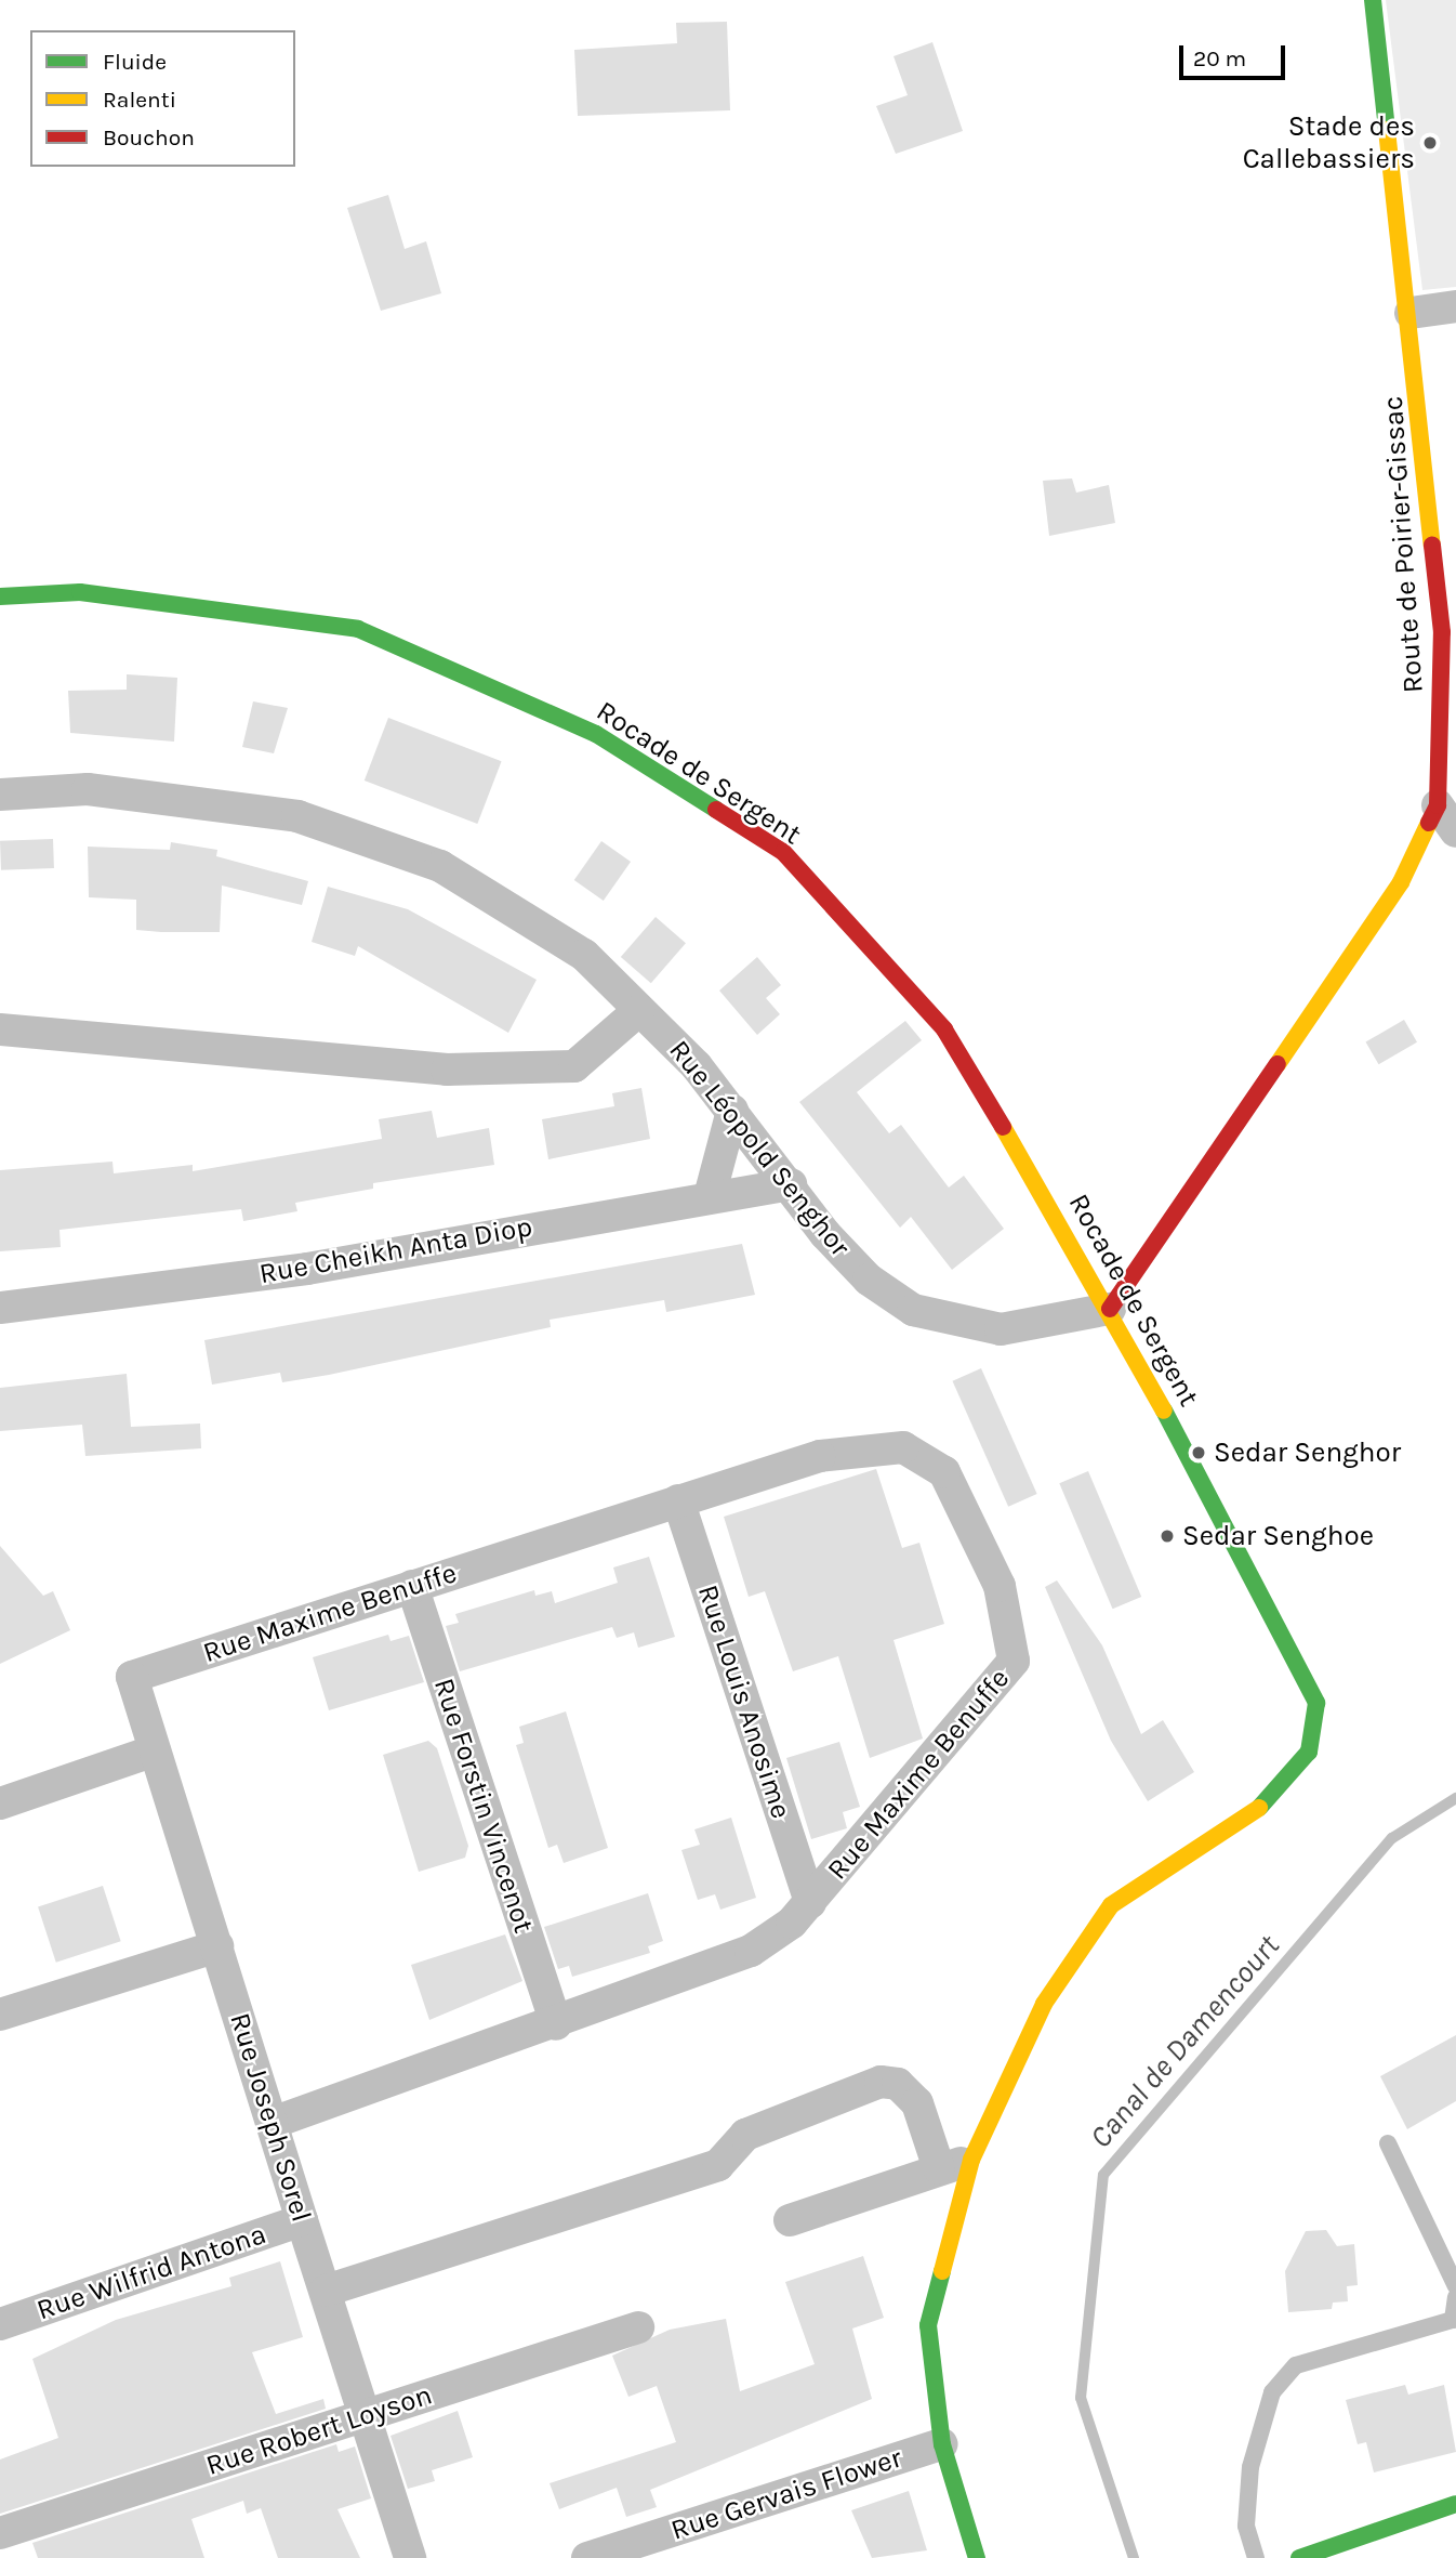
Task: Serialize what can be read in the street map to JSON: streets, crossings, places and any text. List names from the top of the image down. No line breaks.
{"streets":{"main road":["Route de Poirier-Gissac","Rocade de Sergent"],"street":["Rue Léopold Senghor","Rue Cheikh Anta Diop","Rue Maxime Benuffe","Rue Louis Anosime","Rue Forstin Vincenot","Rue Joseph Sorel","Rue Wilfrid Antona","Rue Robert Loyson","Rue Gervais Flower"]},"crossings":[["Route de Poirier-Gissac","Rocade de Sergent"],["Route de Poirier-Gissac","Rue Léopold Senghor"],["Rocade de Sergent","Rue Léopold Senghor"],["Rocade de Sergent","Rue Gervais Flower"],["Rue Léopold Senghor","Rue Cheikh Anta Diop"],["Rue Maxime Benuffe","Rue Louis Anosime"],["Rue Maxime Benuffe","Rue Forstin Vincenot"],["Rue Maxime Benuffe","Rue Joseph Sorel"],["Rue Joseph Sorel","Rue Wilfrid Antona"],["Rue Joseph Sorel","Rue Robert Loyson"]],"water":["Canal de Damencourt"],"places":["Stade des Callebassiers","Sedar Senghor","Sedar Senghoe"],"legend":["Fluide","Ralenti","Bouchon"],"scale_bar":"20 m"}
